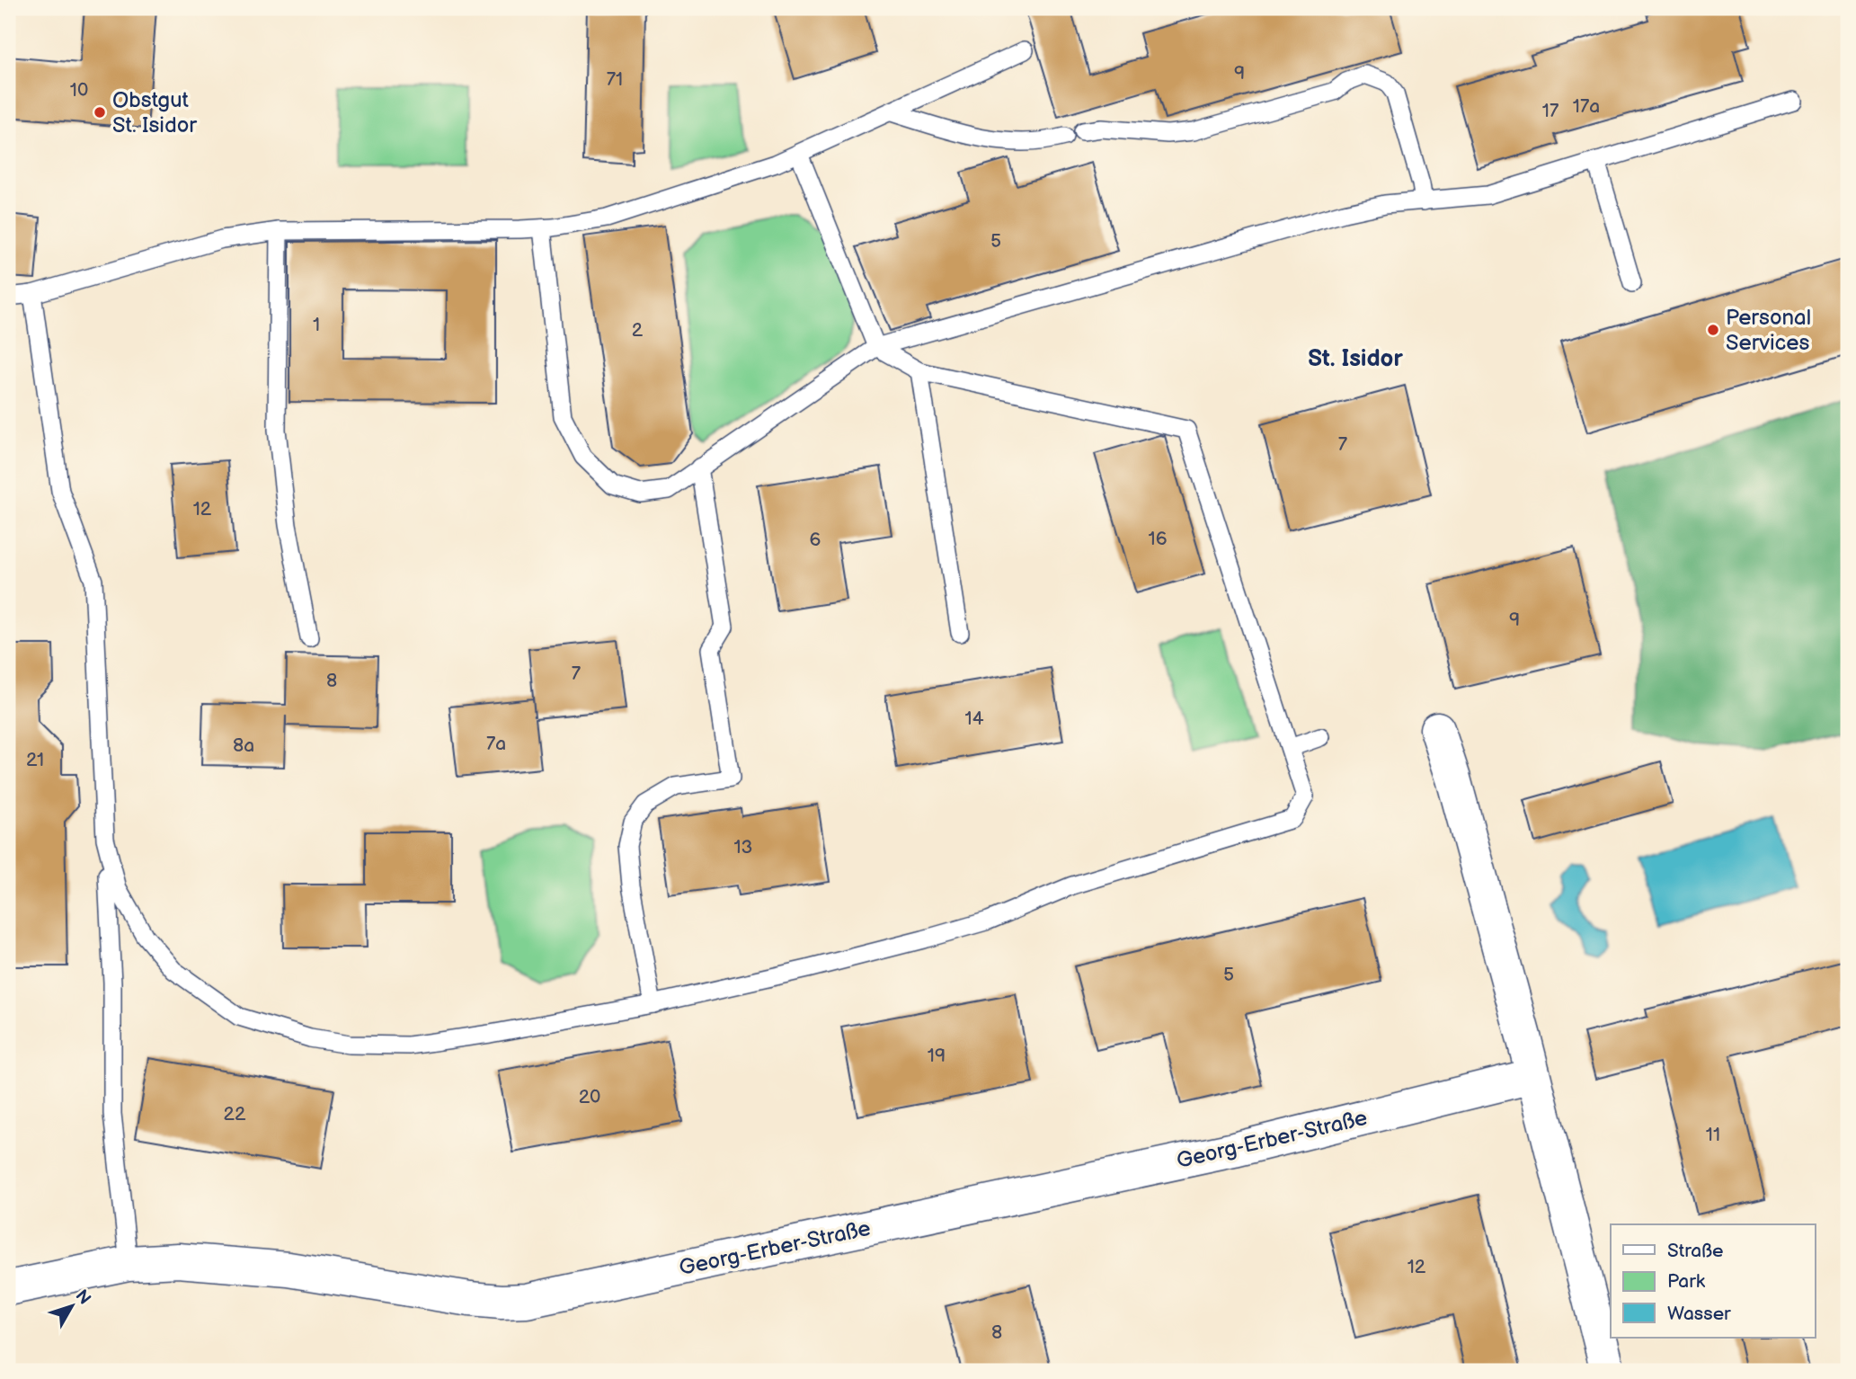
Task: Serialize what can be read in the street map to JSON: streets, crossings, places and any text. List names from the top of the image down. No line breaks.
{"streets":{"street":["Georg-Erber-Straße"]},"districts":["St. Isidor"],"places":["Obstgut St. Isidor","Personal Services"],"house_numbers":["9","71","10","17a","17","5","1","2","7","12","16","6","9","7","8","14","7a","8a","21","13","5","19","20","22","11","12","8"],"legend":["Straße","Park","Wasser"],"north":"top right"}
